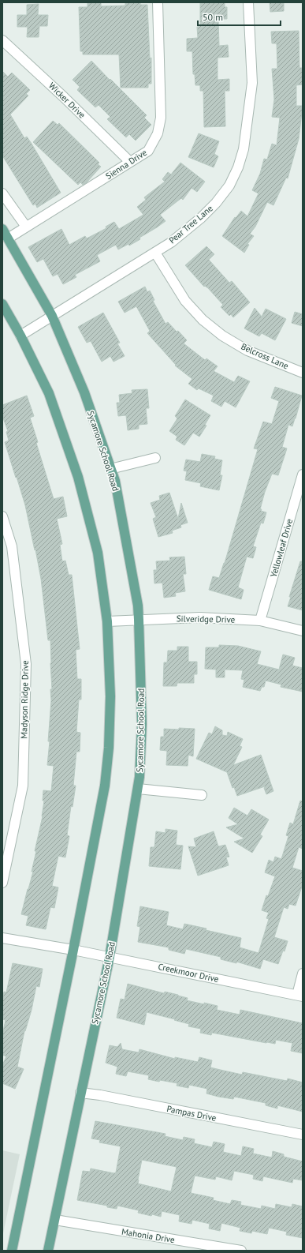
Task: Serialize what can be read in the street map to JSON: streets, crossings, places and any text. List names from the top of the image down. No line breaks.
{"streets":{"main road":["Sycamore School Road"],"street":["Wicker Drive","Sienna Drive","Pear Tree Lane","Belcross Lane","Yellowleaf Drive","Silveridge Drive","Madyson Ridge Drive","Creekmoor Drive","Pampas Drive","Mahonia Drive"]},"crossings":[["Wicker Drive","Sienna Drive"],["Sienna Drive","Sycamore School Road"],["Pear Tree Lane","Belcross Lane"],["Pear Tree Lane","Sycamore School Road"],["Sycamore School Road","Silveridge Drive"],["Sycamore School Road","Creekmoor Drive"],["Sycamore School Road","Pampas Drive"],["Sycamore School Road","Mahonia Drive"],["Yellowleaf Drive","Silveridge Drive"]],"scale_bar":"50 m"}
